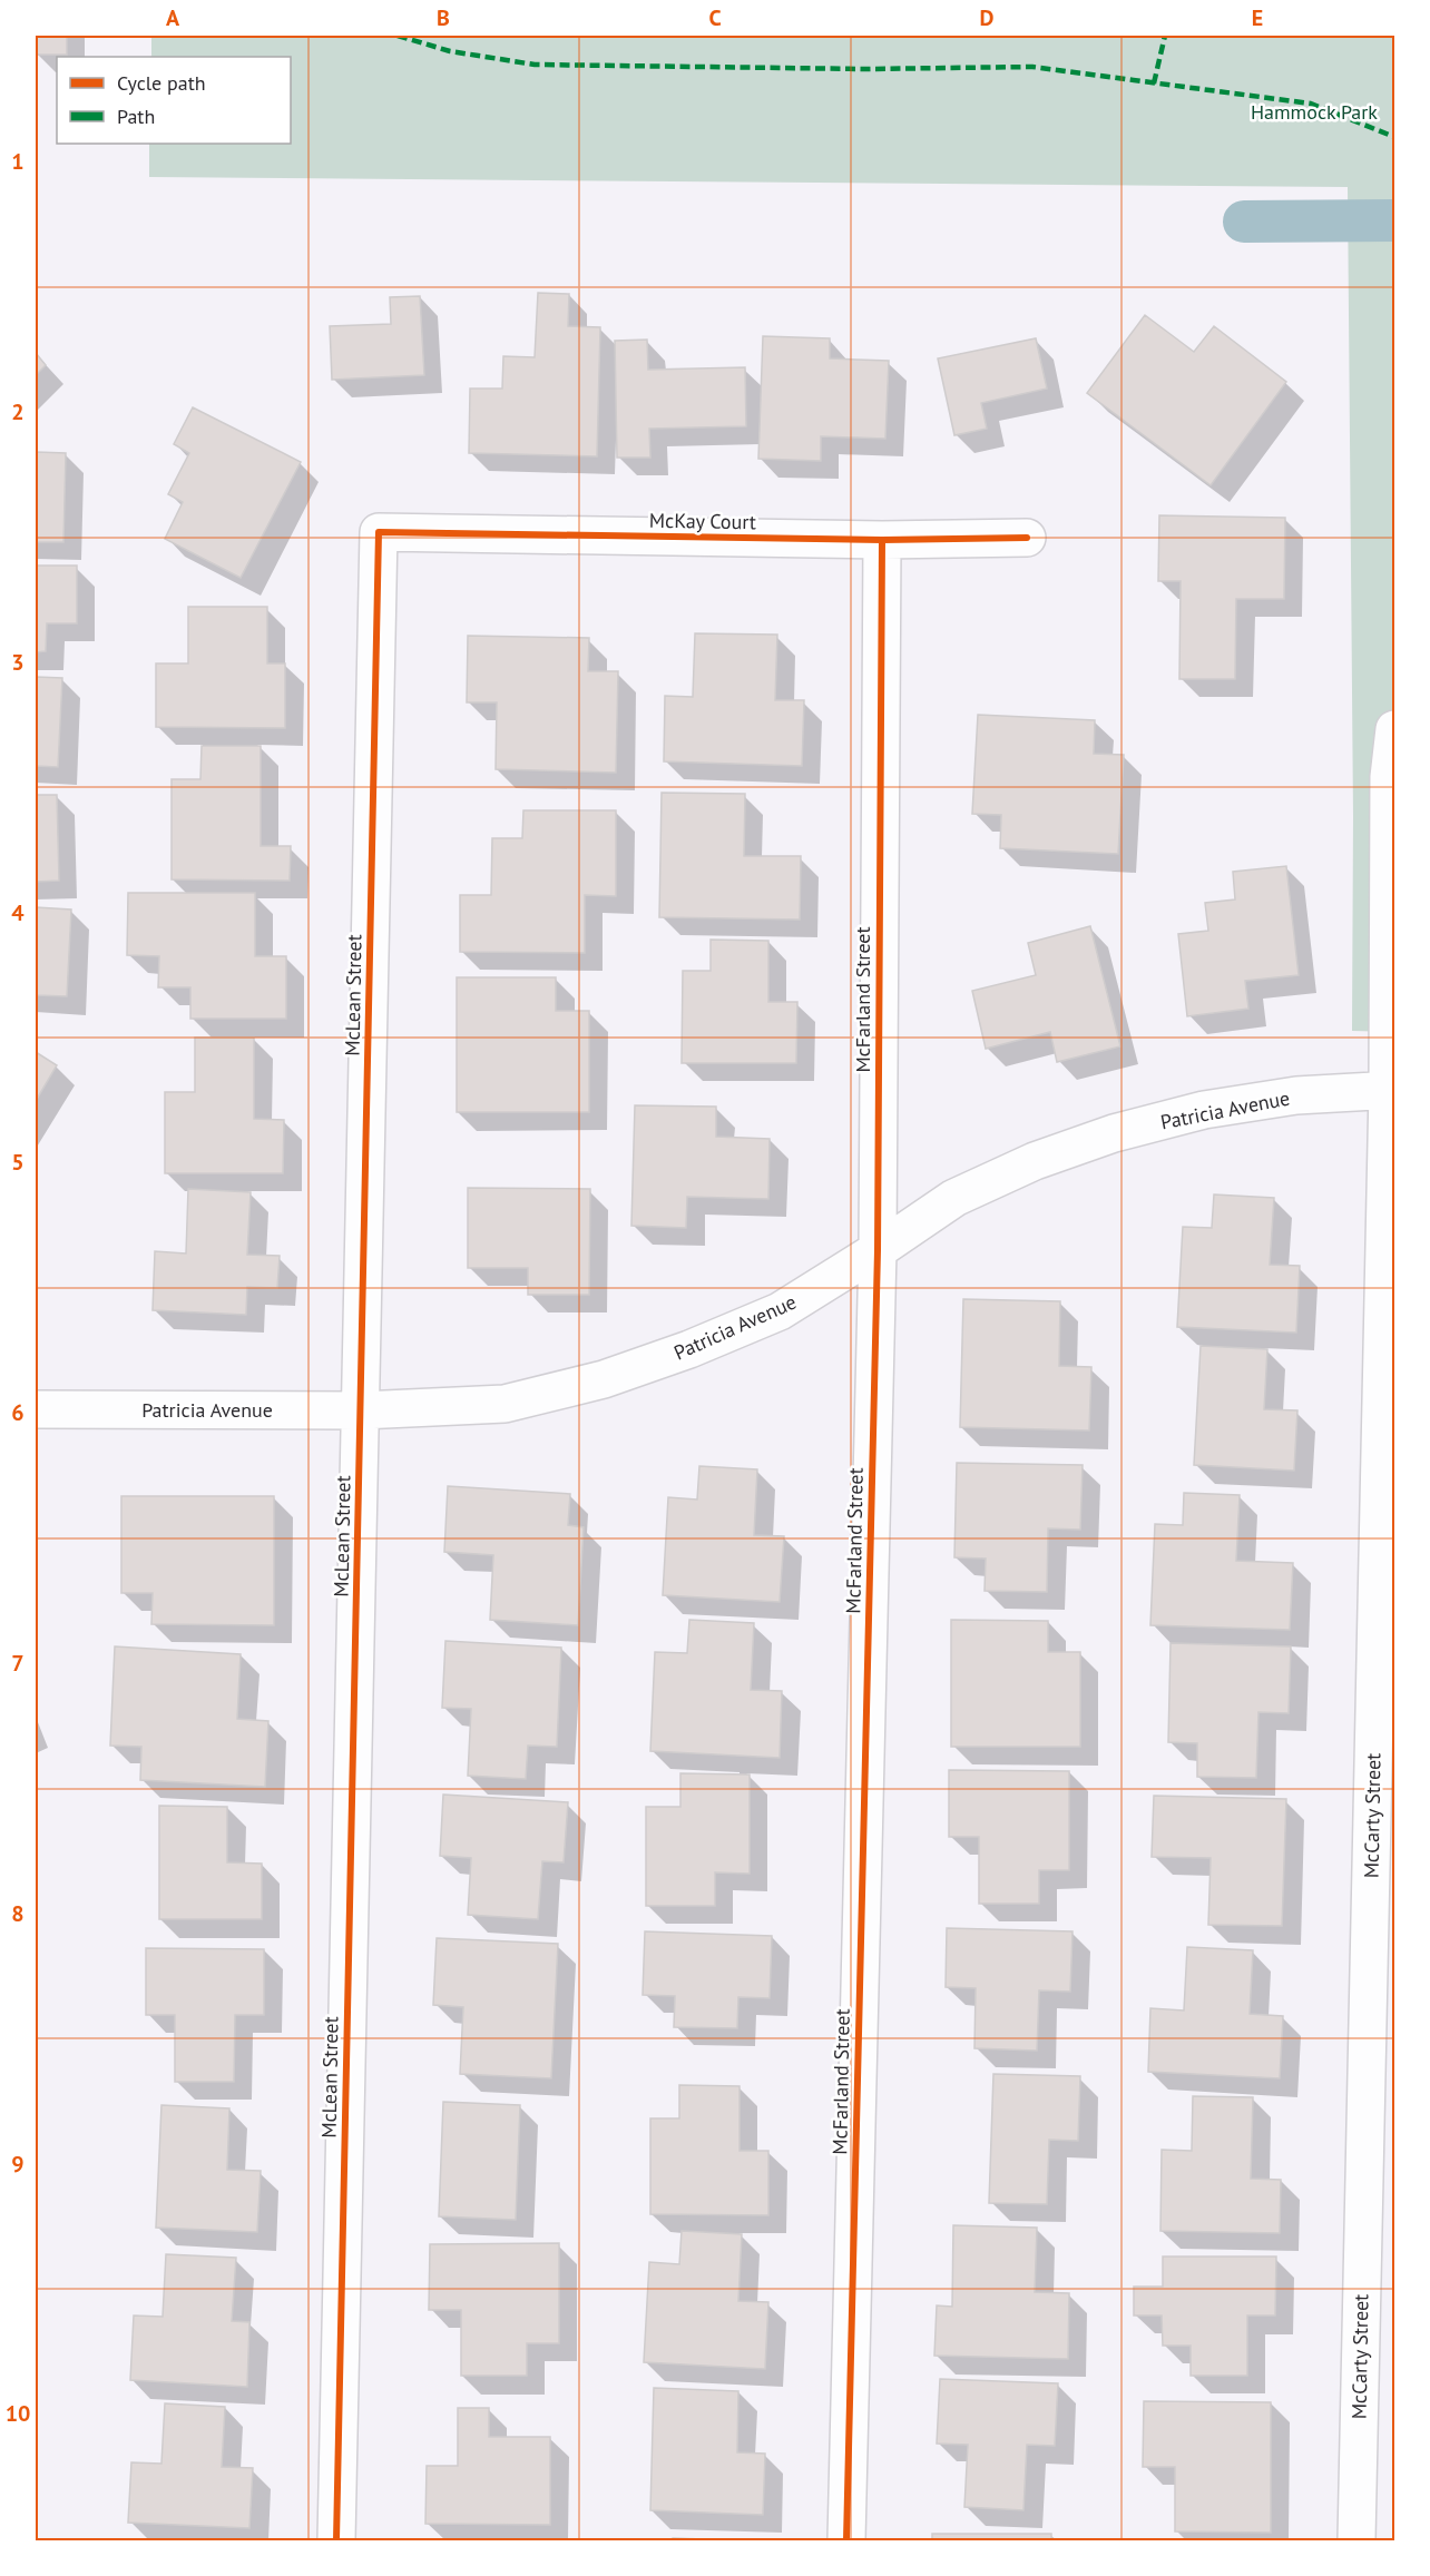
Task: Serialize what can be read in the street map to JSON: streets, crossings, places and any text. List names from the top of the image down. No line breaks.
{"streets":{"street":["McKay Court","McLean Street","McFarland Street","Patricia Avenue","McCarty Street"]},"crossings":[["McKay Court","McLean Street"],["McKay Court","McFarland Street"],["McLean Street","Patricia Avenue"],["McFarland Street","Patricia Avenue"],["Patricia Avenue","McCarty Street"]],"parks":["Hammock Park"],"legend":["Cycle path","Path"],"grid":{"columns":["A","B","C","D","E"],"rows":["1","2","3","4","5","6","7","8","9","10"]}}
